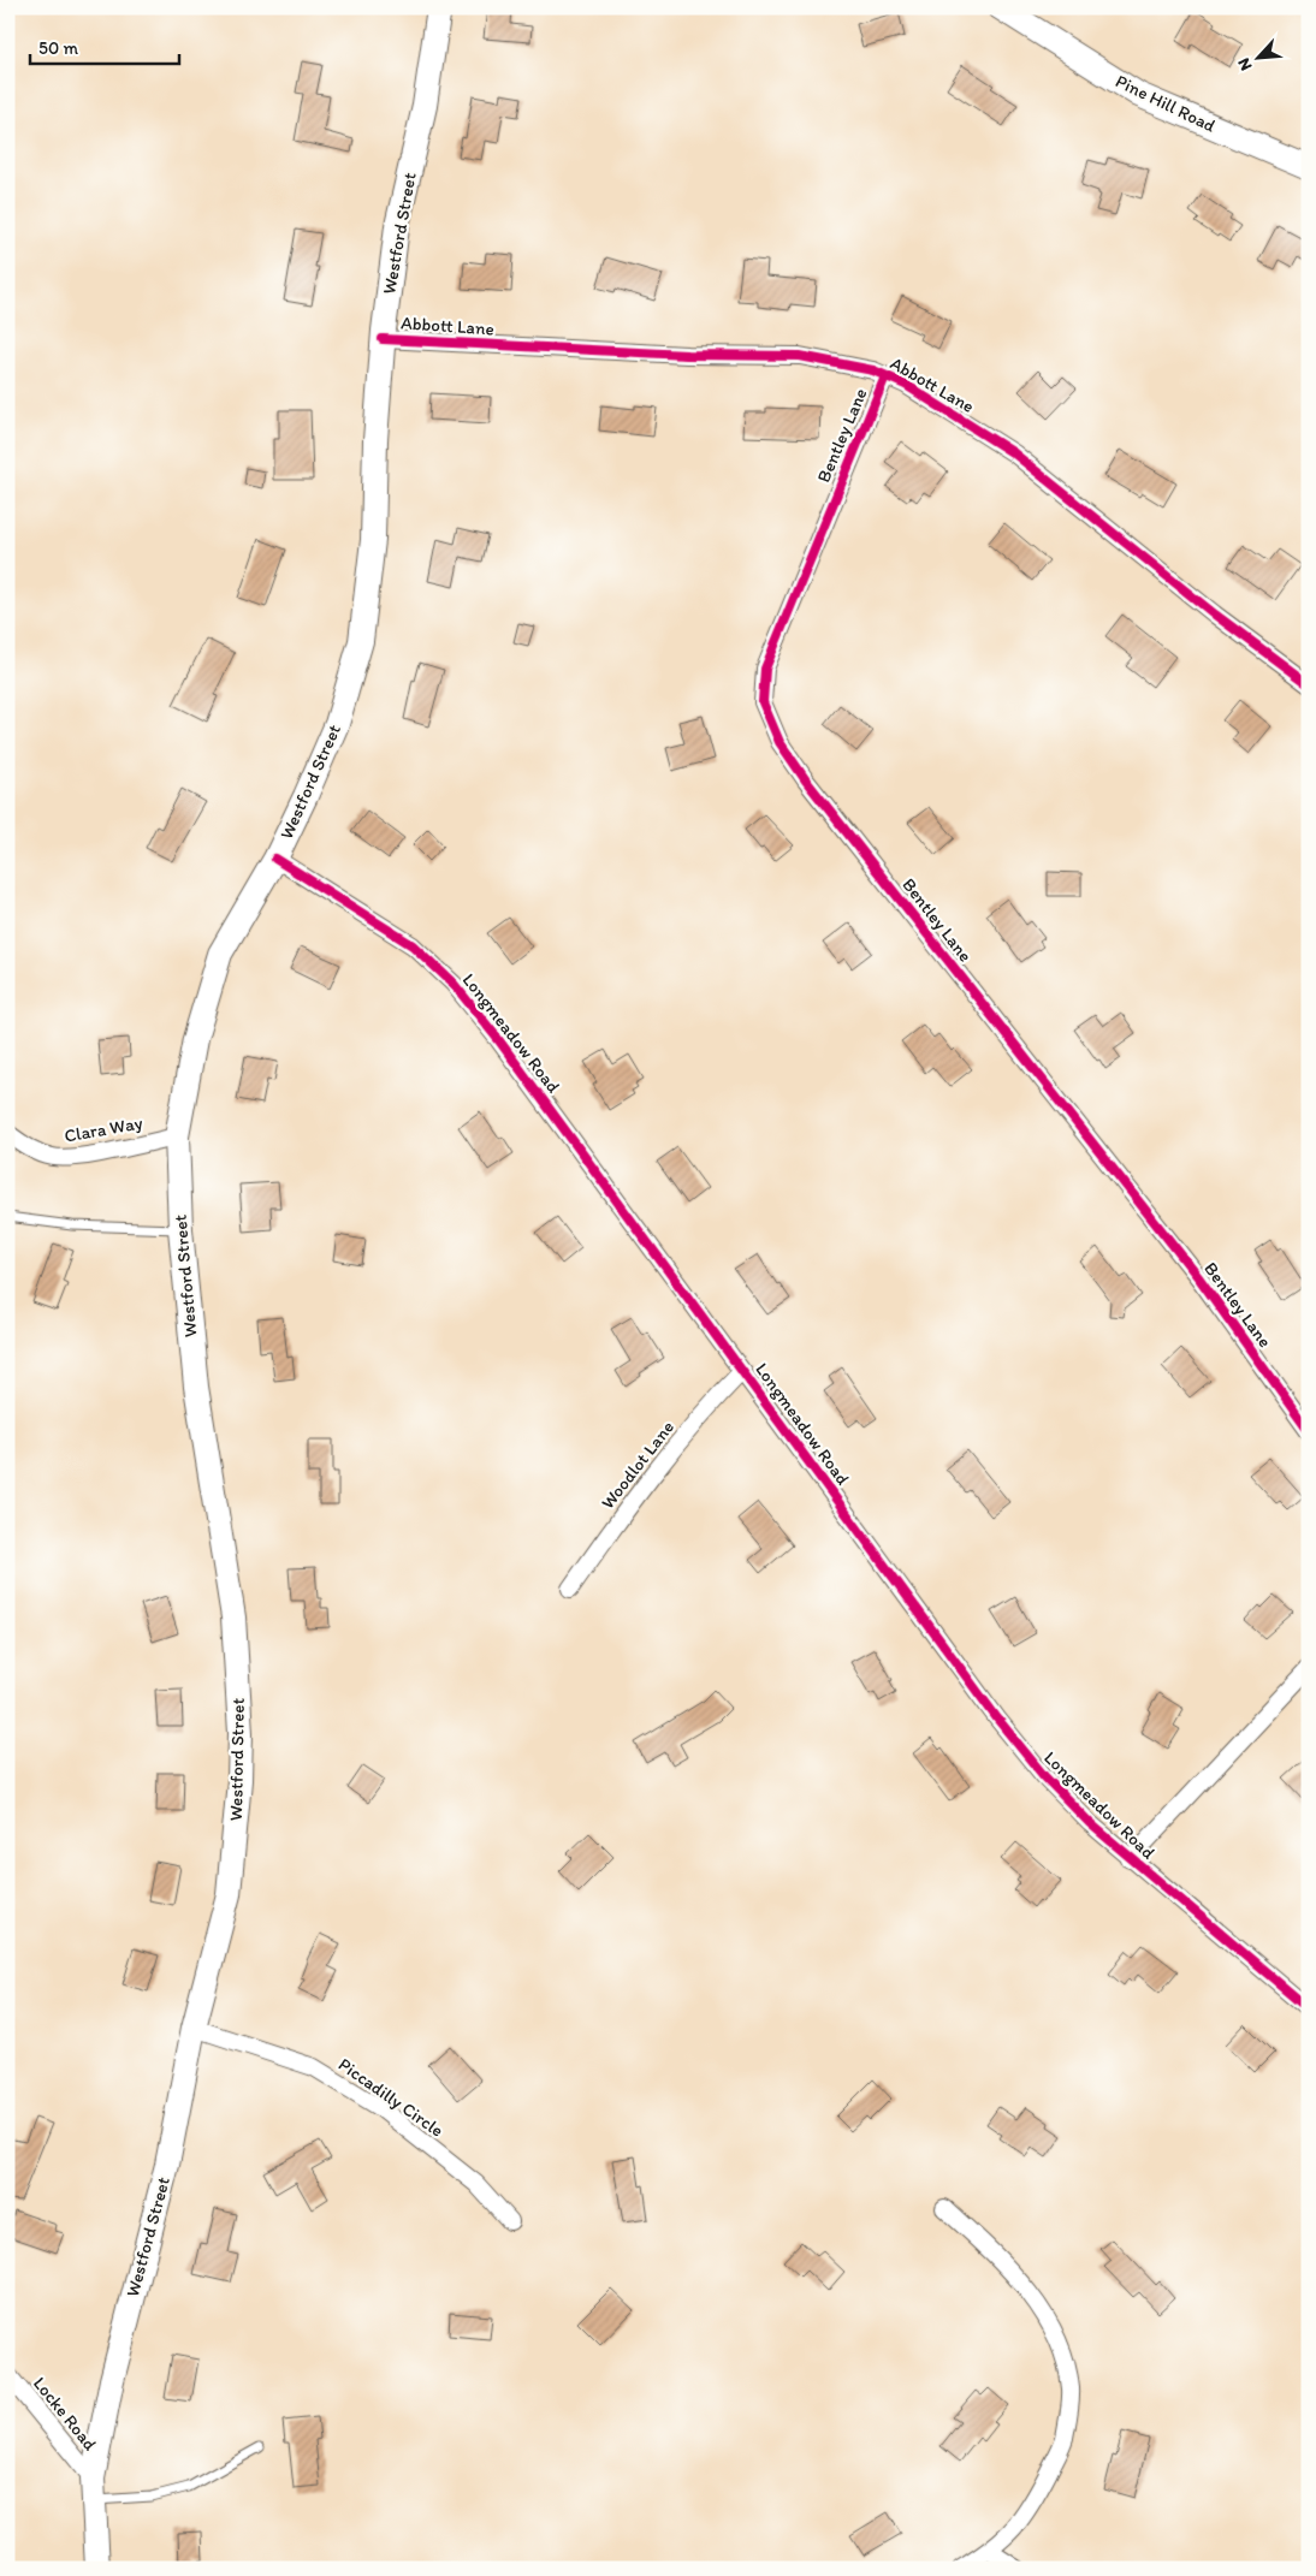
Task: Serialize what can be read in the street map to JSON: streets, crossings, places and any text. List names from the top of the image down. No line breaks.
{"streets":{"main road":["Pine Hill Road","Westford Street"],"street":["Abbott Lane","Bentley Lane","Longmeadow Road","Clara Way","Woodlot Lane","Piccadilly Circle","Locke Road"]},"crossings":[["Westford Street","Abbott Lane"],["Westford Street","Longmeadow Road"],["Westford Street","Clara Way"],["Westford Street","Piccadilly Circle"],["Westford Street","Locke Road"],["Abbott Lane","Bentley Lane"],["Longmeadow Road","Woodlot Lane"]],"scale_bar":"50 m","north":"bottom left"}
